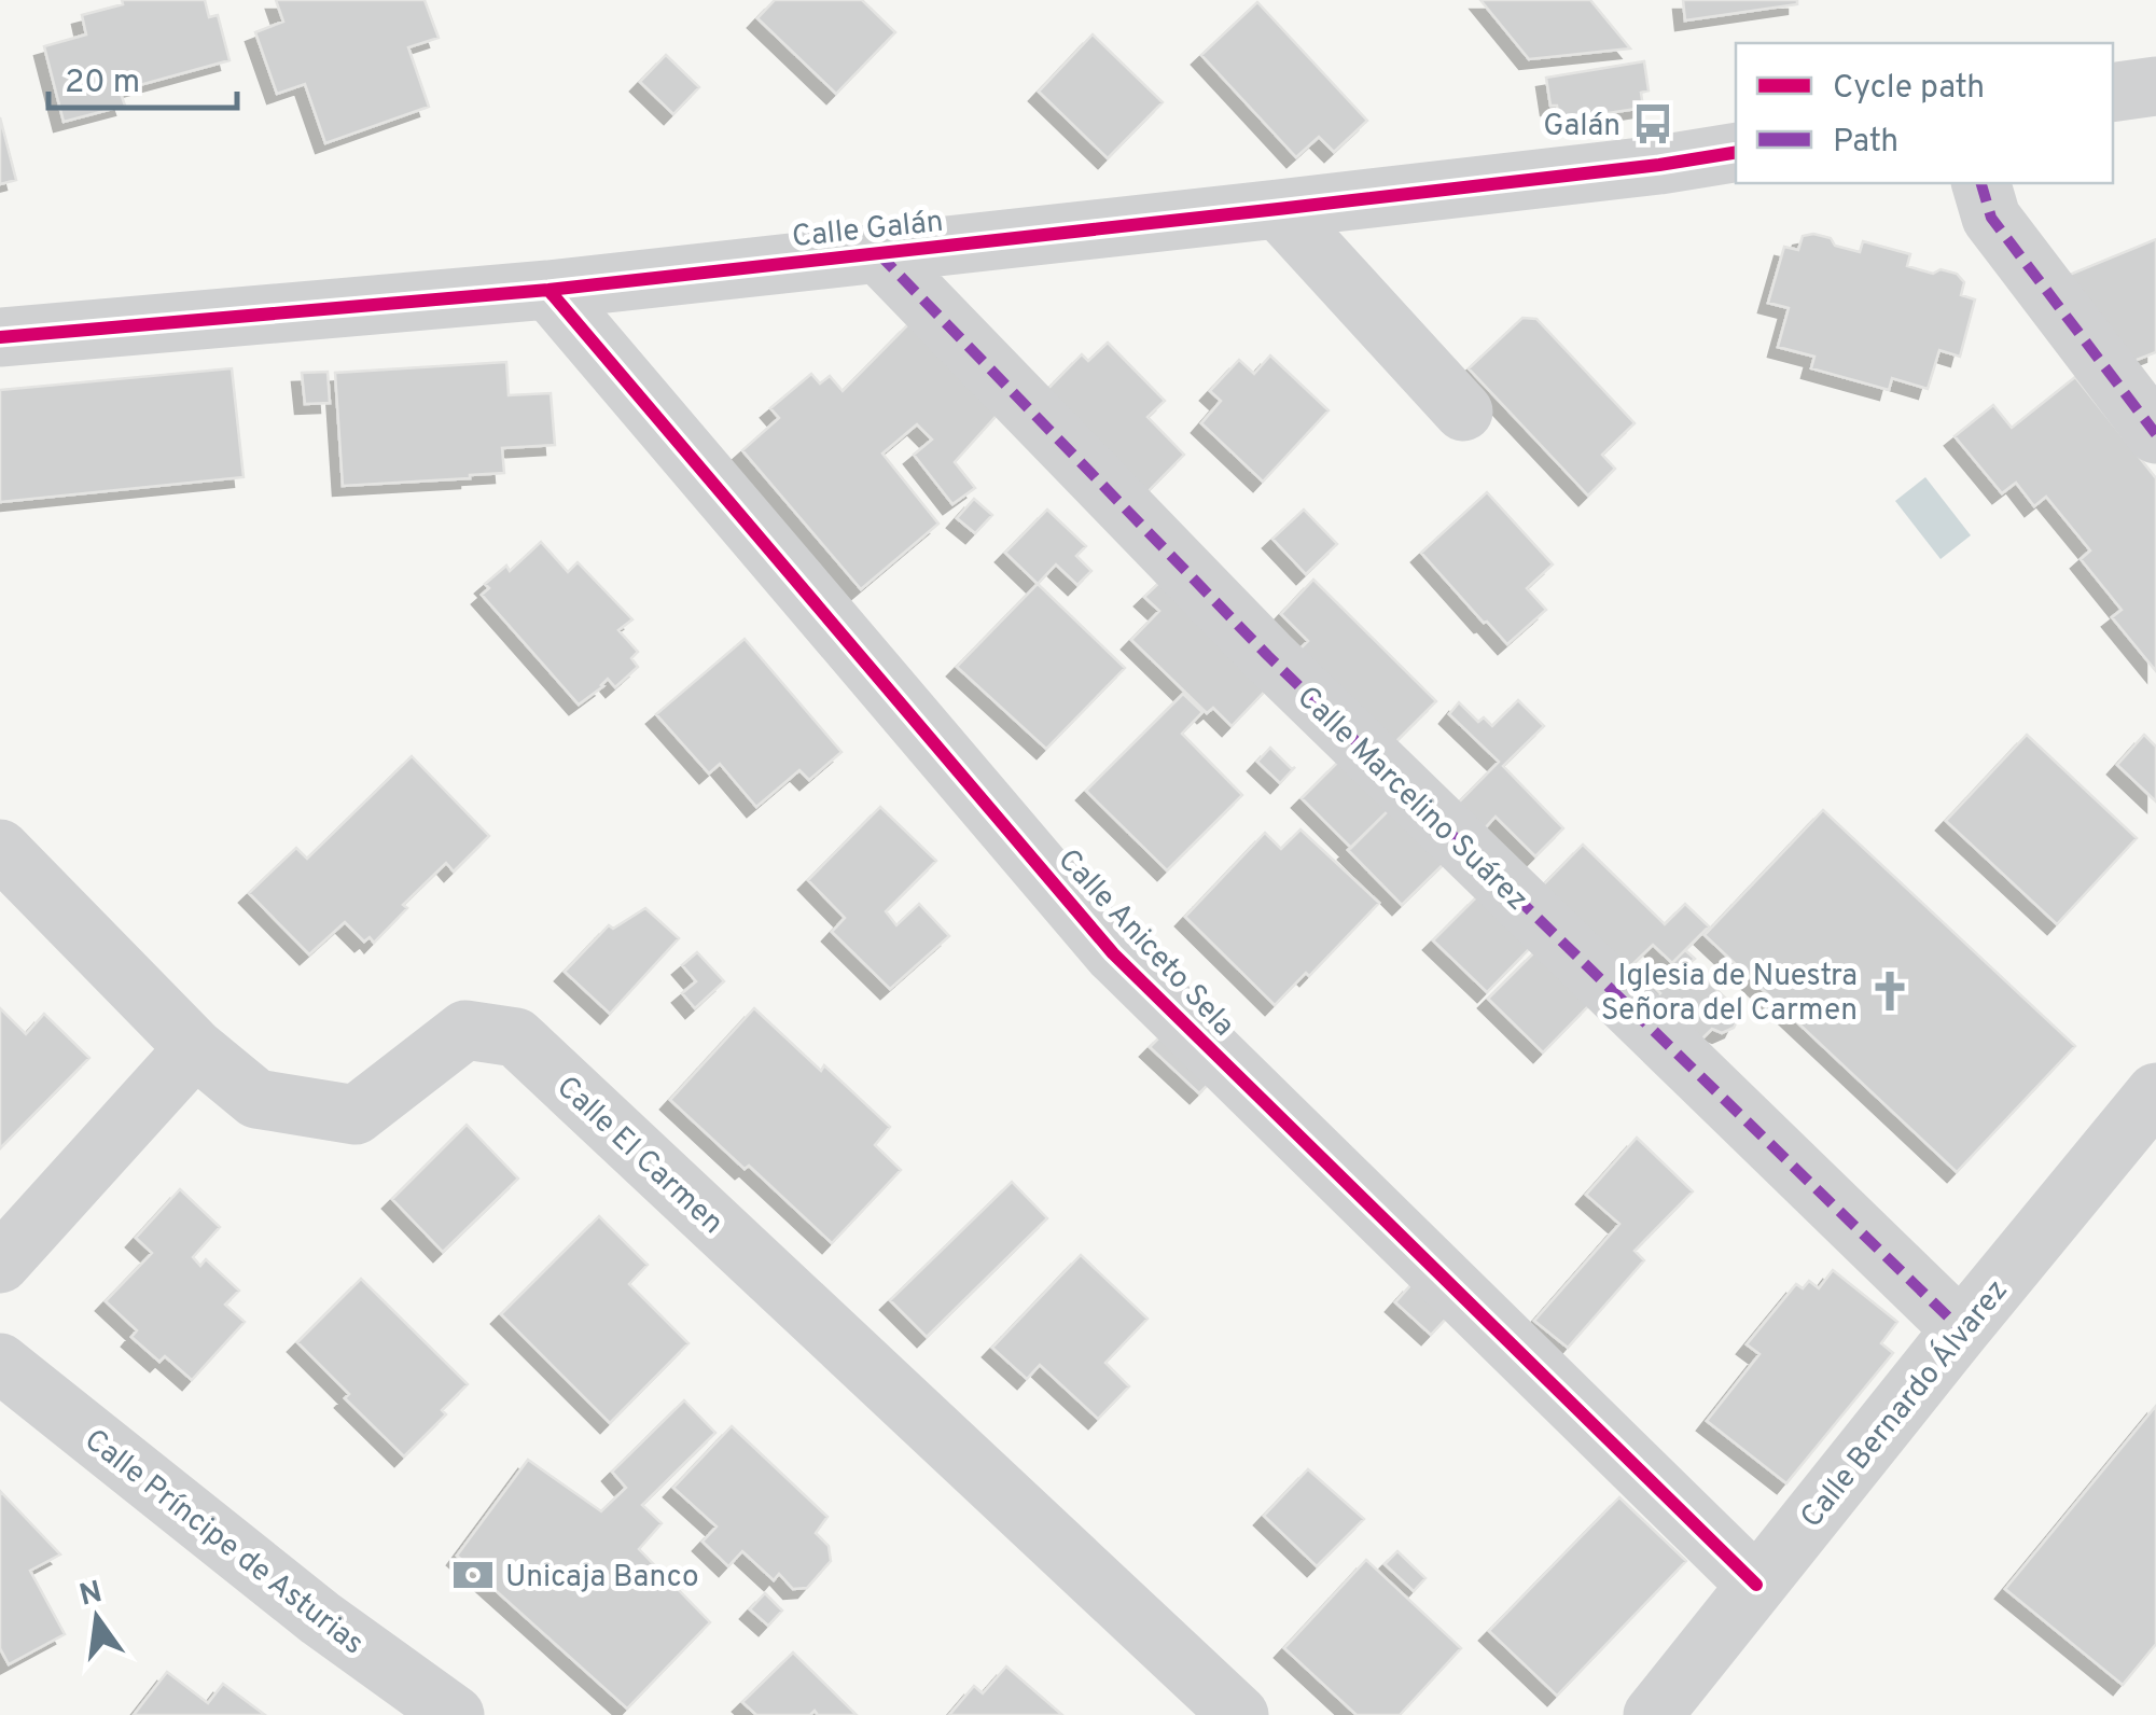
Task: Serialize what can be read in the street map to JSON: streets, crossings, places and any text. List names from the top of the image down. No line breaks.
{"streets":{"street":["Calle Galán","Calle Marcelino Suárez","Calle Aniceto Sela","Calle El Carmen","Calle Bernardo Álvarez","Calle Príncipe de Asturias"]},"crossings":[["Calle Galán","Calle Marcelino Suárez"],["Calle Galán","Calle Aniceto Sela"],["Calle Marcelino Suárez","Calle Bernardo Álvarez"],["Calle Aniceto Sela","Calle Bernardo Álvarez"]],"places":{"bus stop":["Galán"],"church":["Iglesia de Nuestra Señora del Carmen"],"bank":["Unicaja Banco"]},"legend":["Cycle path","Path"],"scale_bar":"20 m","north":"top"}
